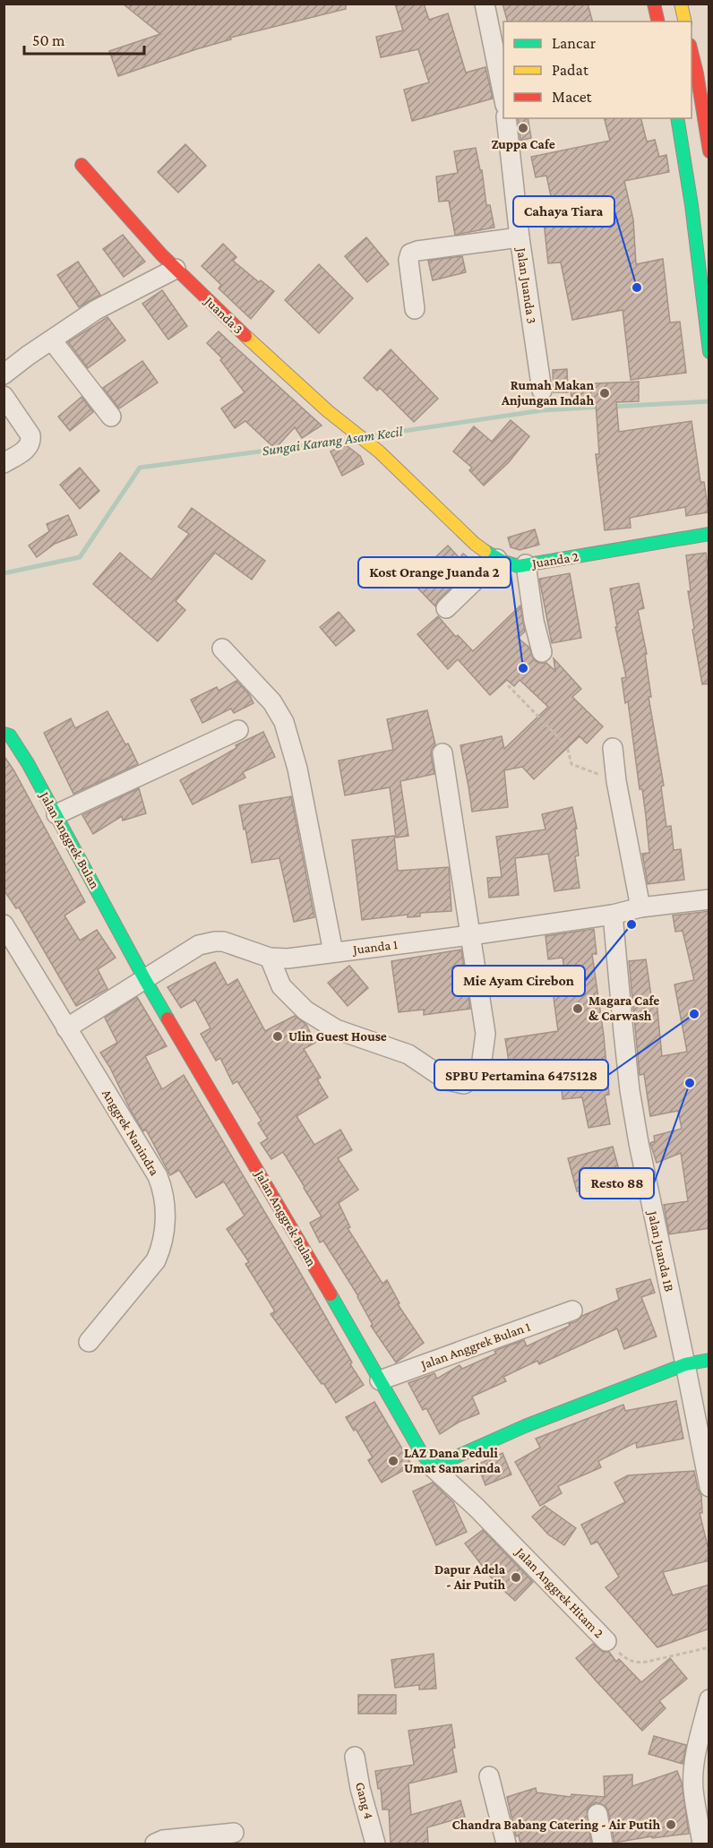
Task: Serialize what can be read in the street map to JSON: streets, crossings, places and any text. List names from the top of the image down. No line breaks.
{"streets":{"main road":["Juanda 3","Juanda 2","Jalan Anggrek Bulan"],"street":["Jalan Juanda 3","Juanda 1","Anggrek Nanindra","Jalan Juanda 1B","Jalan Anggrek Bulan 1","Jalan Anggrek Hitam 2","Gang 4"]},"crossings":[["Juanda 3","Juanda 2"],["Jalan Anggrek Bulan","Juanda 1"],["Jalan Anggrek Bulan","Jalan Anggrek Bulan 1"],["Jalan Anggrek Bulan","Jalan Anggrek Hitam 2"],["Juanda 1","Anggrek Nanindra"],["Juanda 1","Jalan Juanda 1B"]],"water":["Sungai Karang Asam Kecil"],"places":["Zuppa Cafe","Cahaya Tiara","Rumah Makan Anjungan Indah","Kost Orange Juanda 2","Mie Ayam Cirebon","Magara Cafe & Carwash","SPBU Pertamina 6475128","Ulin Guest House","Resto 88","LAZ Dana Peduli Umat Samarinda","Dapur Adela - Air Putih","Chandra Babang Catering - Air Putih"],"legend":["Lancar","Padat","Macet"],"scale_bar":"50 m"}
